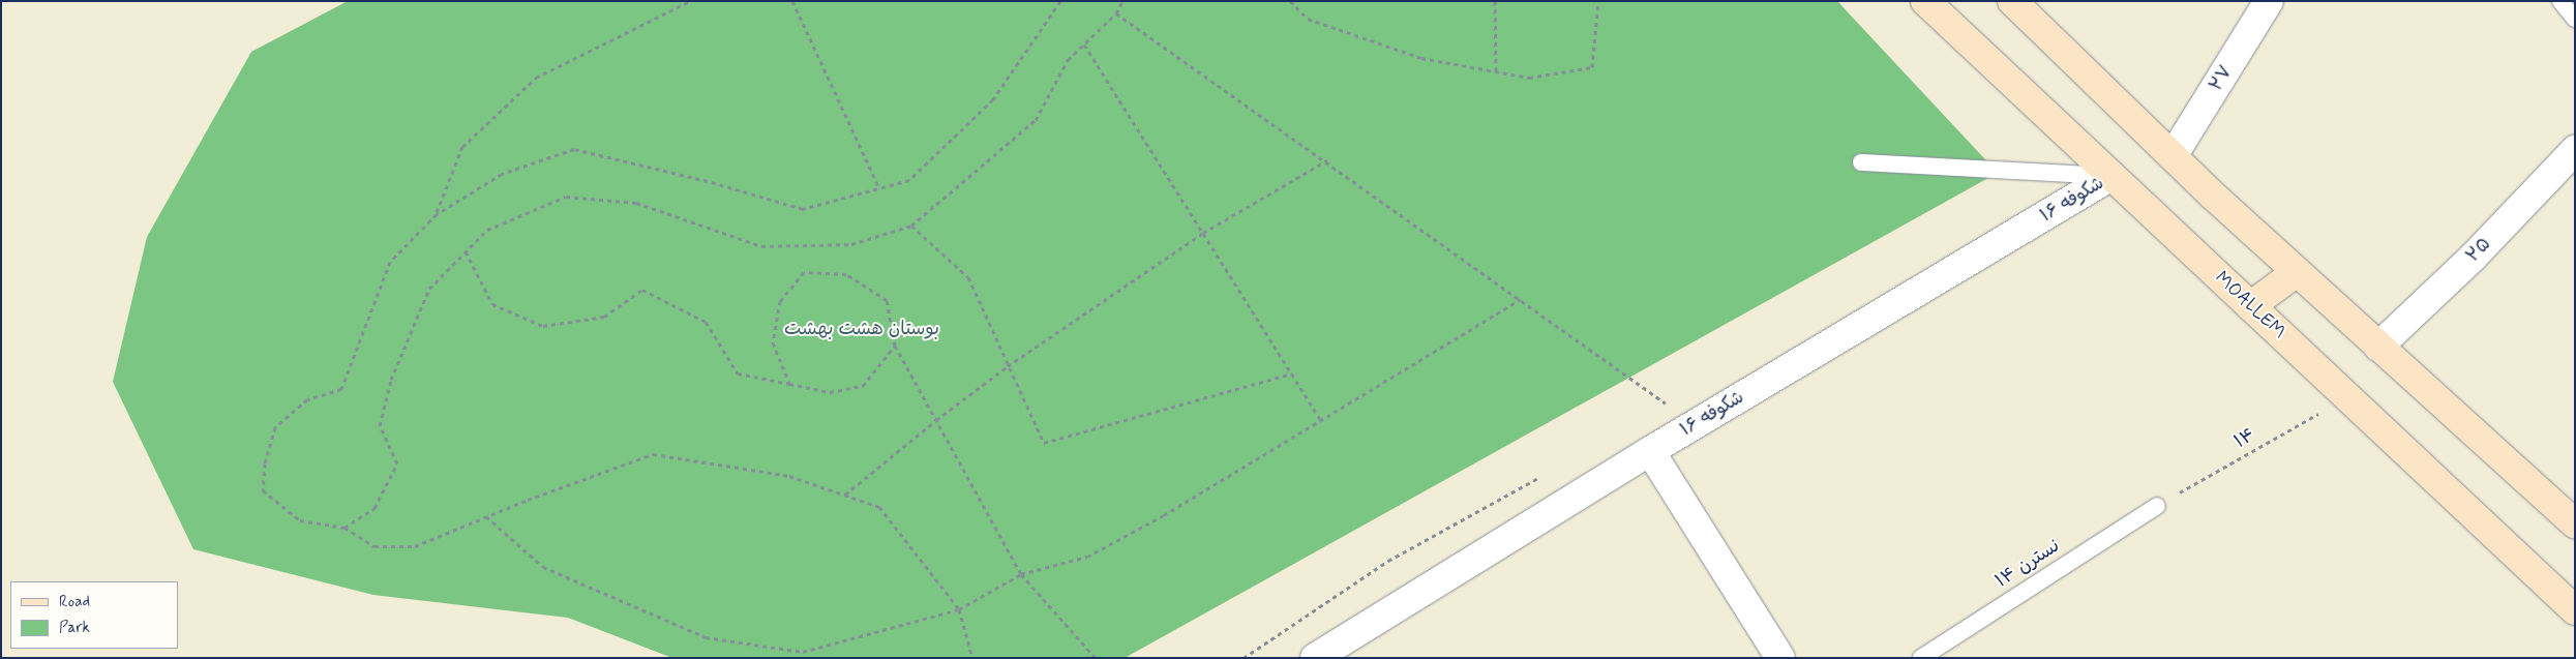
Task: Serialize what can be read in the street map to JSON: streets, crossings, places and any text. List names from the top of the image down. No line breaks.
{"streets":{"main road":["MOALLEM"],"street":["۲۷","شکوفه ۱۶","۲۵"],"lane":["نسترن ۱۴"],"path":["۱۴"]},"crossings":[["شکوفه ۱۶","MOALLEM"],["MOALLEM","۱۴"],["۱۴","نسترن ۱۴"]],"parks":["بوستان هشت بهشت"],"legend":["Road","Park"]}
